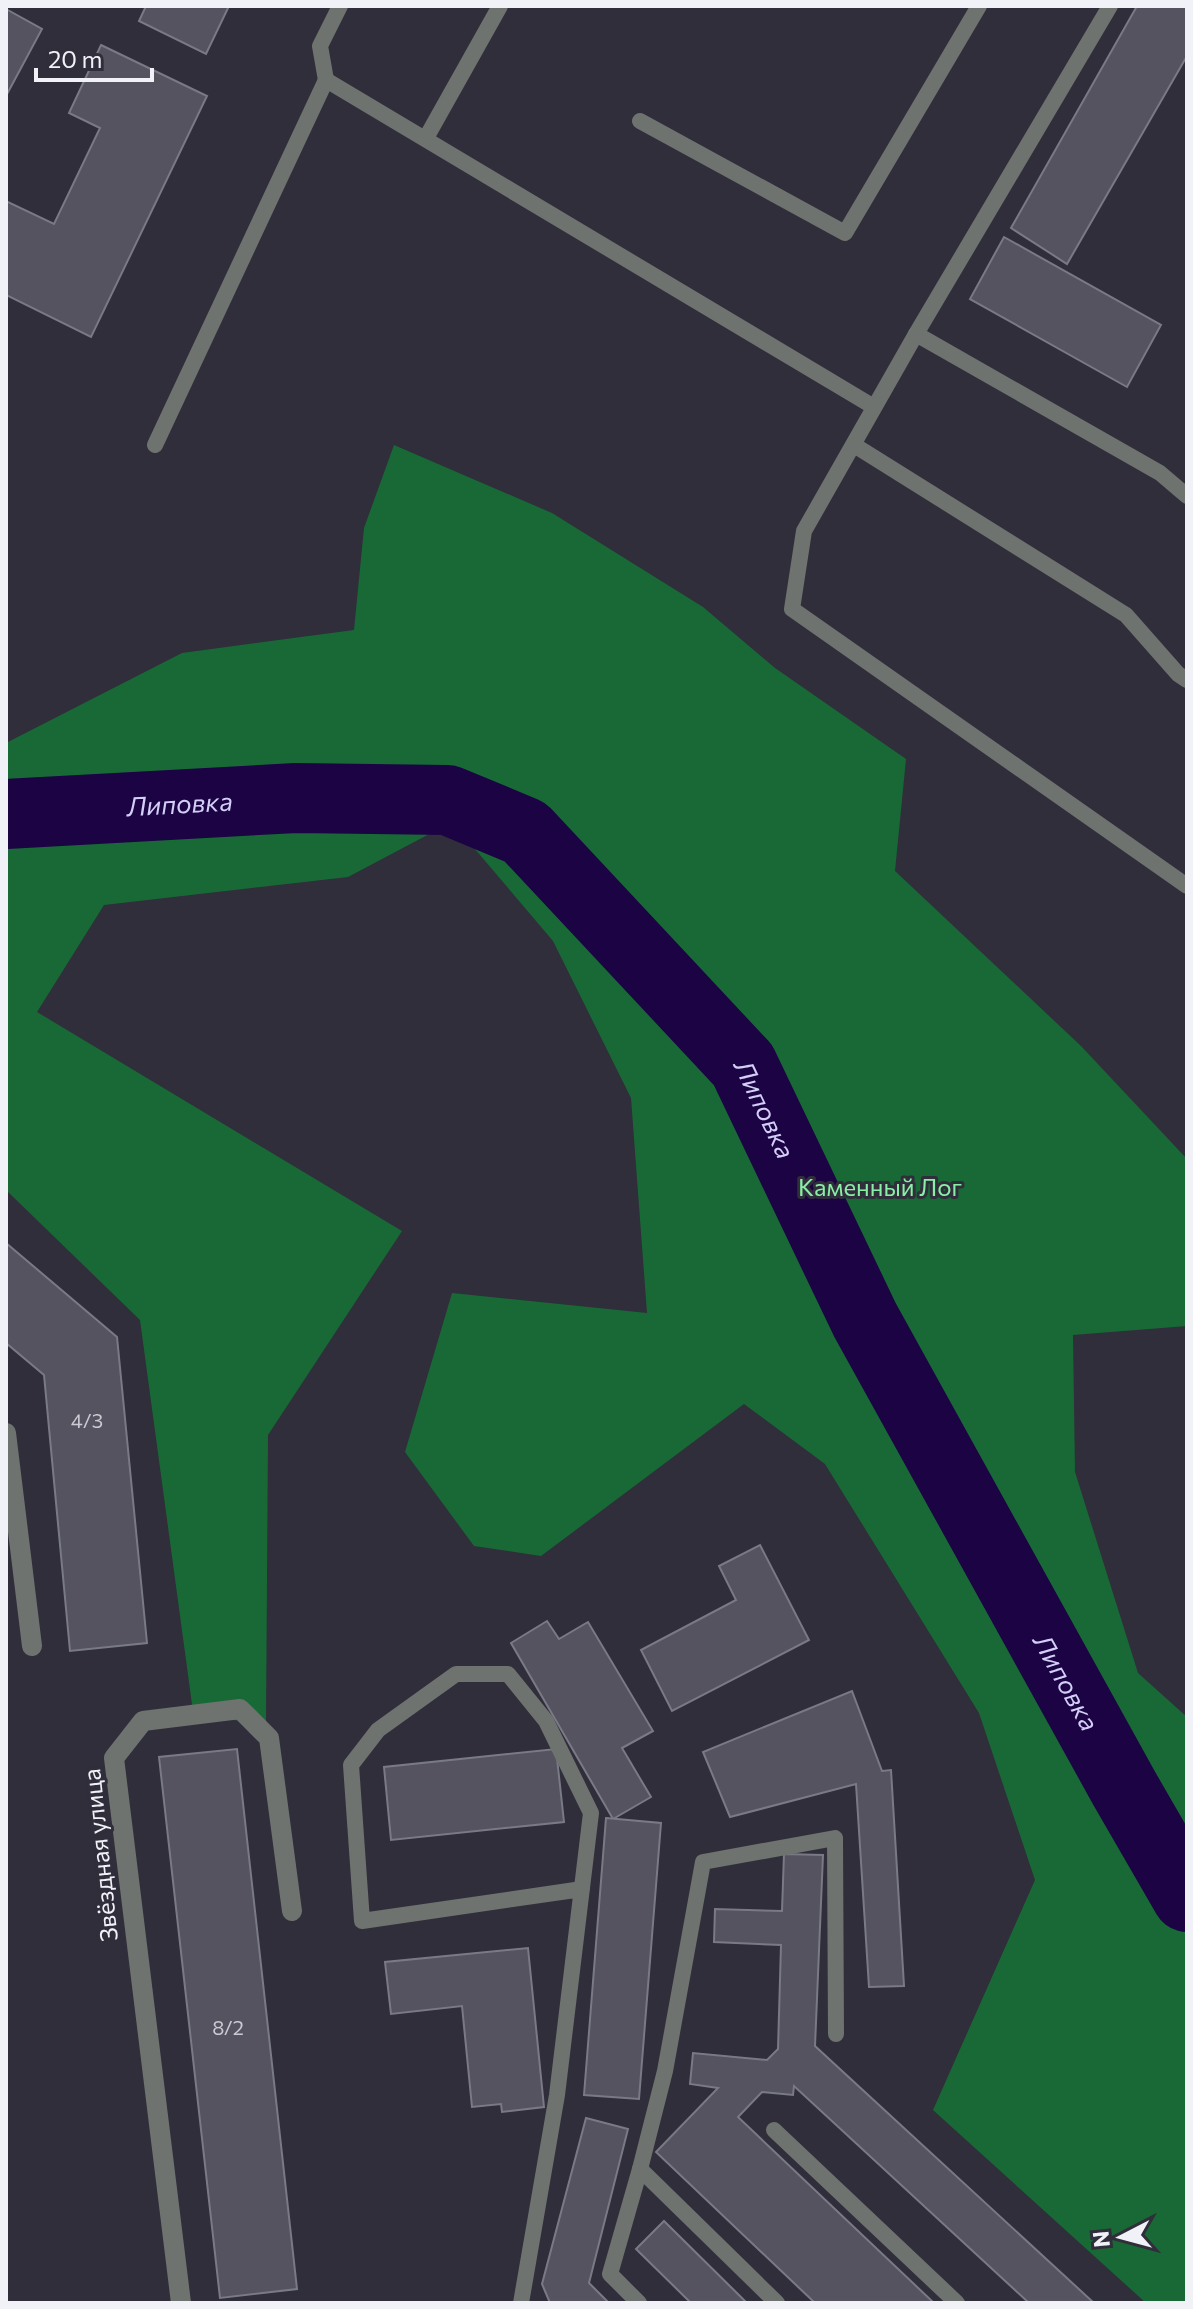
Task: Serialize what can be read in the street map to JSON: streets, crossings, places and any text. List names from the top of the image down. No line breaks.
{"streets":{"street":["Звёздная улица"]},"water":["Липовка"],"parks":["Каменный Лог"],"house_numbers":["4/3","8/2"],"scale_bar":"20 m","north":"left"}
